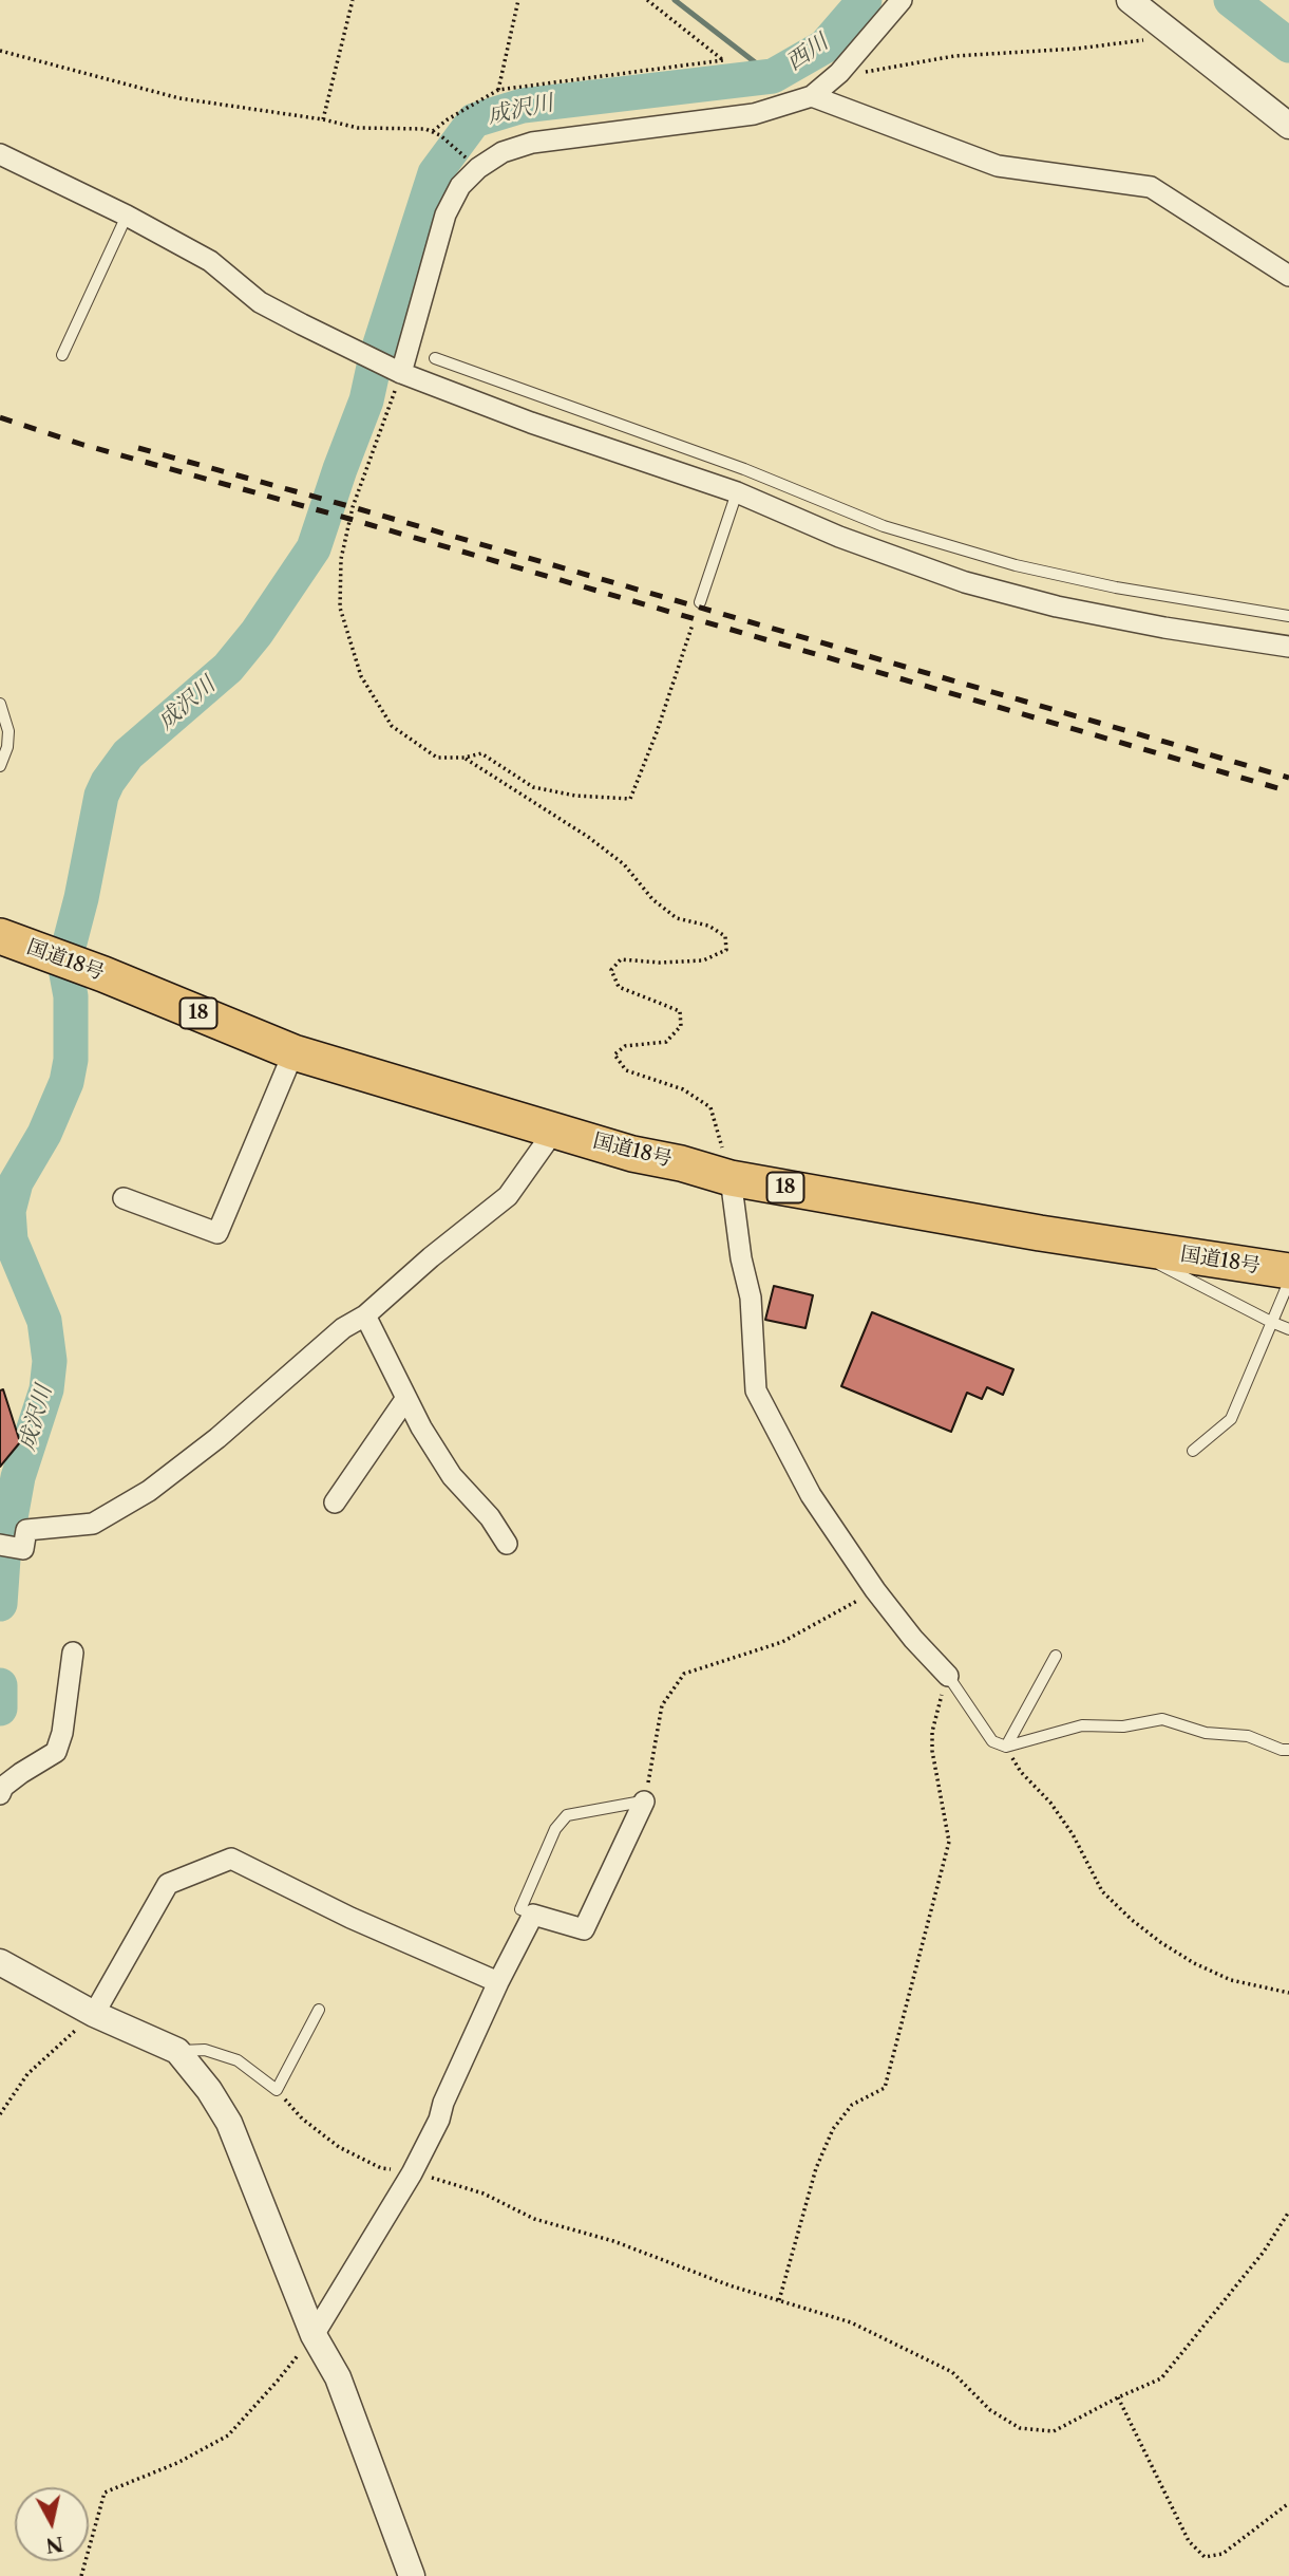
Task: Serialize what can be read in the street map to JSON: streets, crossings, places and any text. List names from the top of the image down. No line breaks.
{"streets":{"highway":["国道18号","18"]},"water":["西川","成沢川"],"north":"bottom"}
